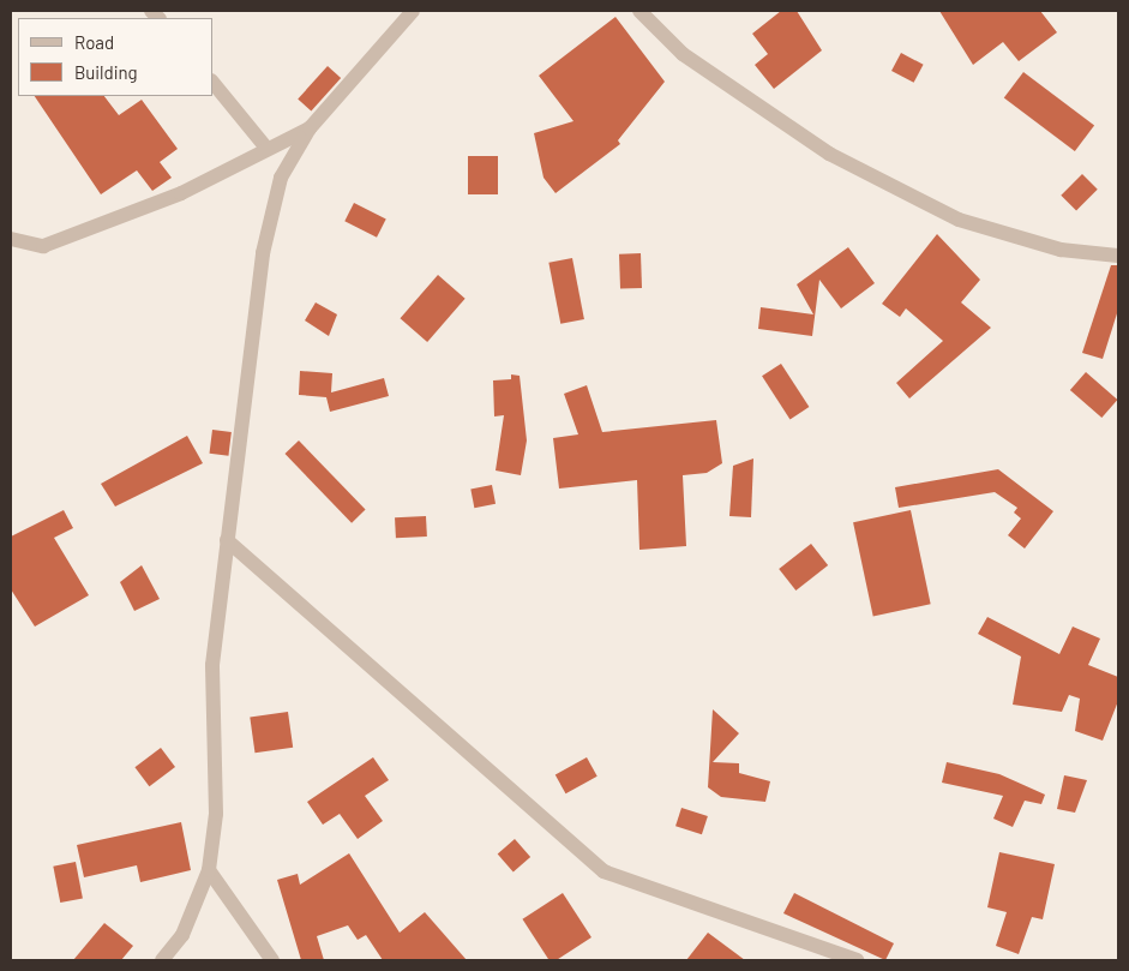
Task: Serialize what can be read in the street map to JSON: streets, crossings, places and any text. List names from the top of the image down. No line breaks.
{"legend":["Road","Building"]}
